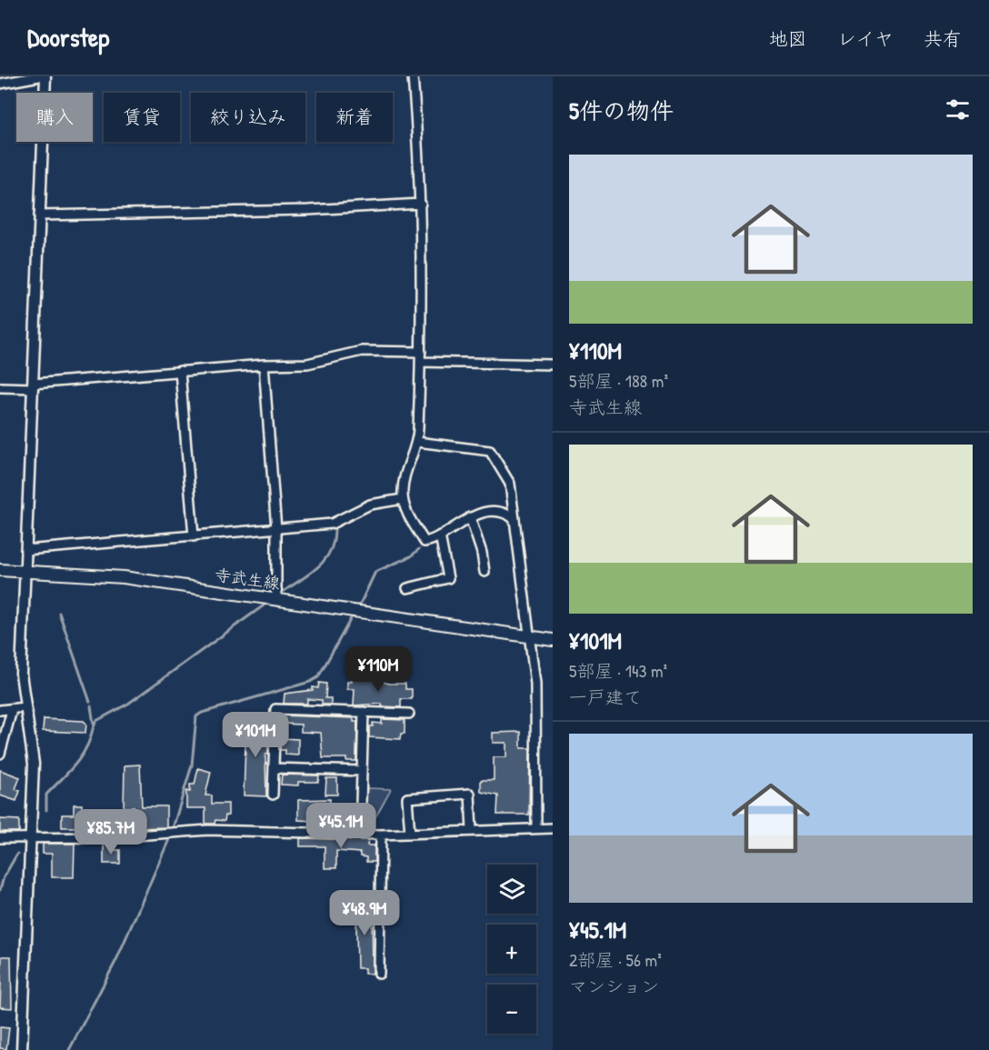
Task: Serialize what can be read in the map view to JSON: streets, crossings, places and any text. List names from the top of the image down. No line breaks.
{"streets":{"main road":["寺武生線"]},"page":{"header":"Doorstep","nav":["地図","レイヤ","共有"],"heading":"5件の物件","chip":["購入","賃貸","絞り込み","新着"],"list":[{"name":"¥110M","note":"5部屋 · 188 m² · 寺武生線"},{"name":"¥101M","note":"5部屋 · 143 m² · 一戸建て"},{"name":"¥45.1M","note":"2部屋 · 56 m² · マンション"}],"price":["¥110M","¥101M","¥45.1M","¥85.7M","¥48.9M"],"map_buttons":["+","−"]}}
